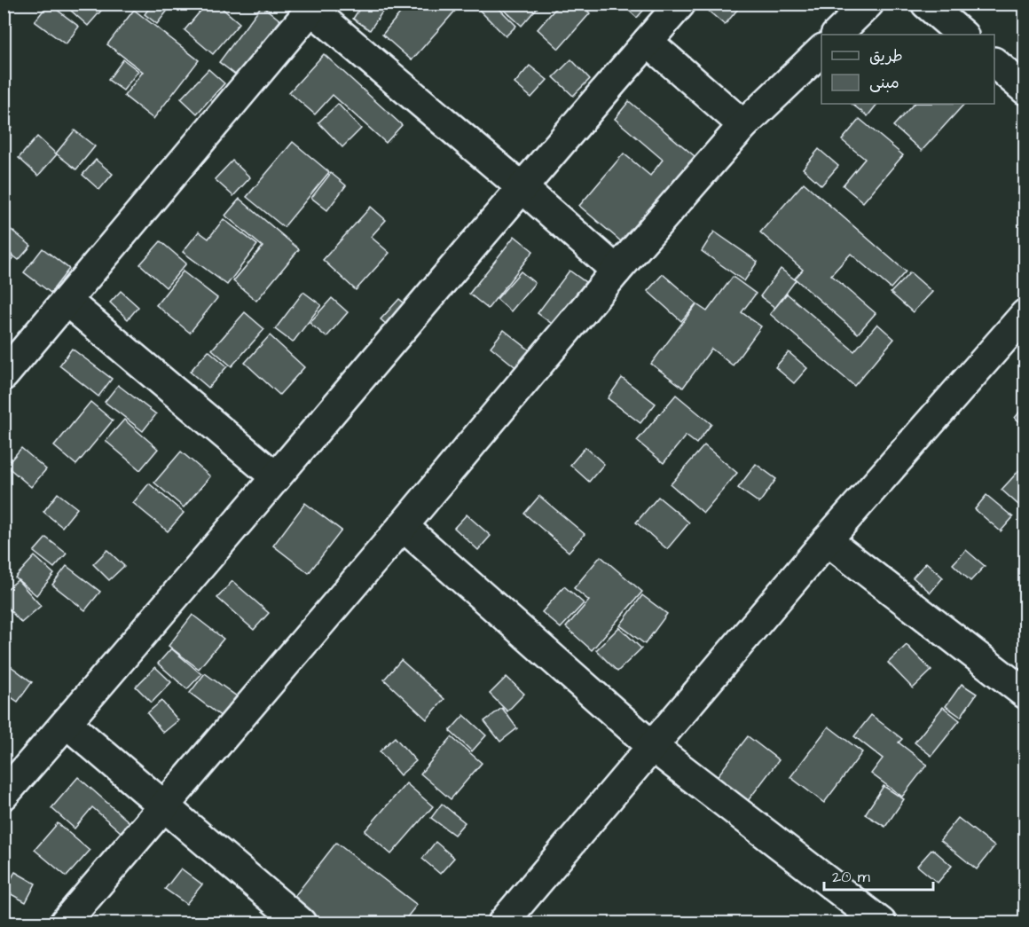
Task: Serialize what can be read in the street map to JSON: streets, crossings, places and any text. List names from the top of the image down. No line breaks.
{"legend":["طريق","مبنى"],"scale_bar":"20 m"}
